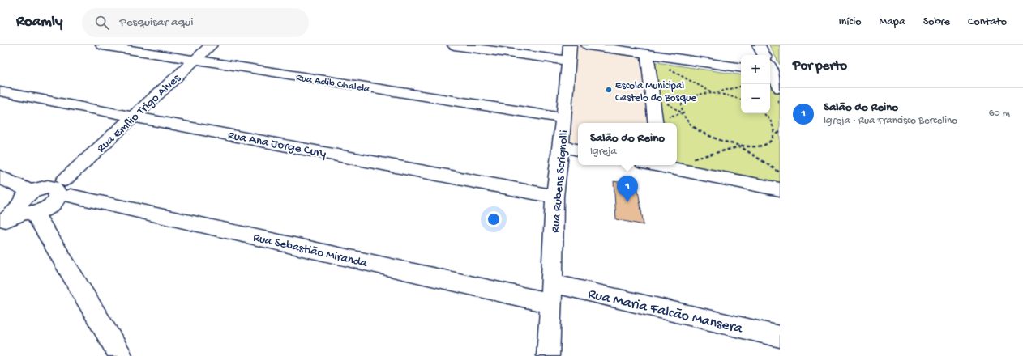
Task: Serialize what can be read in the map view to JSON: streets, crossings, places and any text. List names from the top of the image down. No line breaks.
{"streets":{"street":["Rua Adib Chalela","Rua Emílio Trigo Alves","Rua Ana Jorge Cury","Rua Rubens Scrignolli","Rua Sebastião Miranda","Rua Maria Falcão Mansera"]},"crossings":[["Rua Adib Chalela","Rua Emílio Trigo Alves"],["Rua Adib Chalela","Rua Rubens Scrignolli"],["Rua Emílio Trigo Alves","Rua Ana Jorge Cury"],["Rua Emílio Trigo Alves","Rua Sebastião Miranda"],["Rua Ana Jorge Cury","Rua Rubens Scrignolli"],["Rua Rubens Scrignolli","Rua Sebastião Miranda"],["Rua Rubens Scrignolli","Rua Maria Falcão Mansera"],["Rua Sebastião Miranda","Rua Maria Falcão Mansera"]],"places":["Escola Municipal Castelo do Bosque"],"page":{"header":"Roamly","search":"Pesquisar aqui","nav":["Início","Mapa","Sobre","Contato"],"heading":"Por perto","map_buttons":["+","−"],"list":[{"mark":"1","name":"Salão do Reino","note":"Igreja · Rua Francisco Bercelino","value":"60 m"}],"popup":["Salão do Reino","Igreja"],"pins":"1"}}
